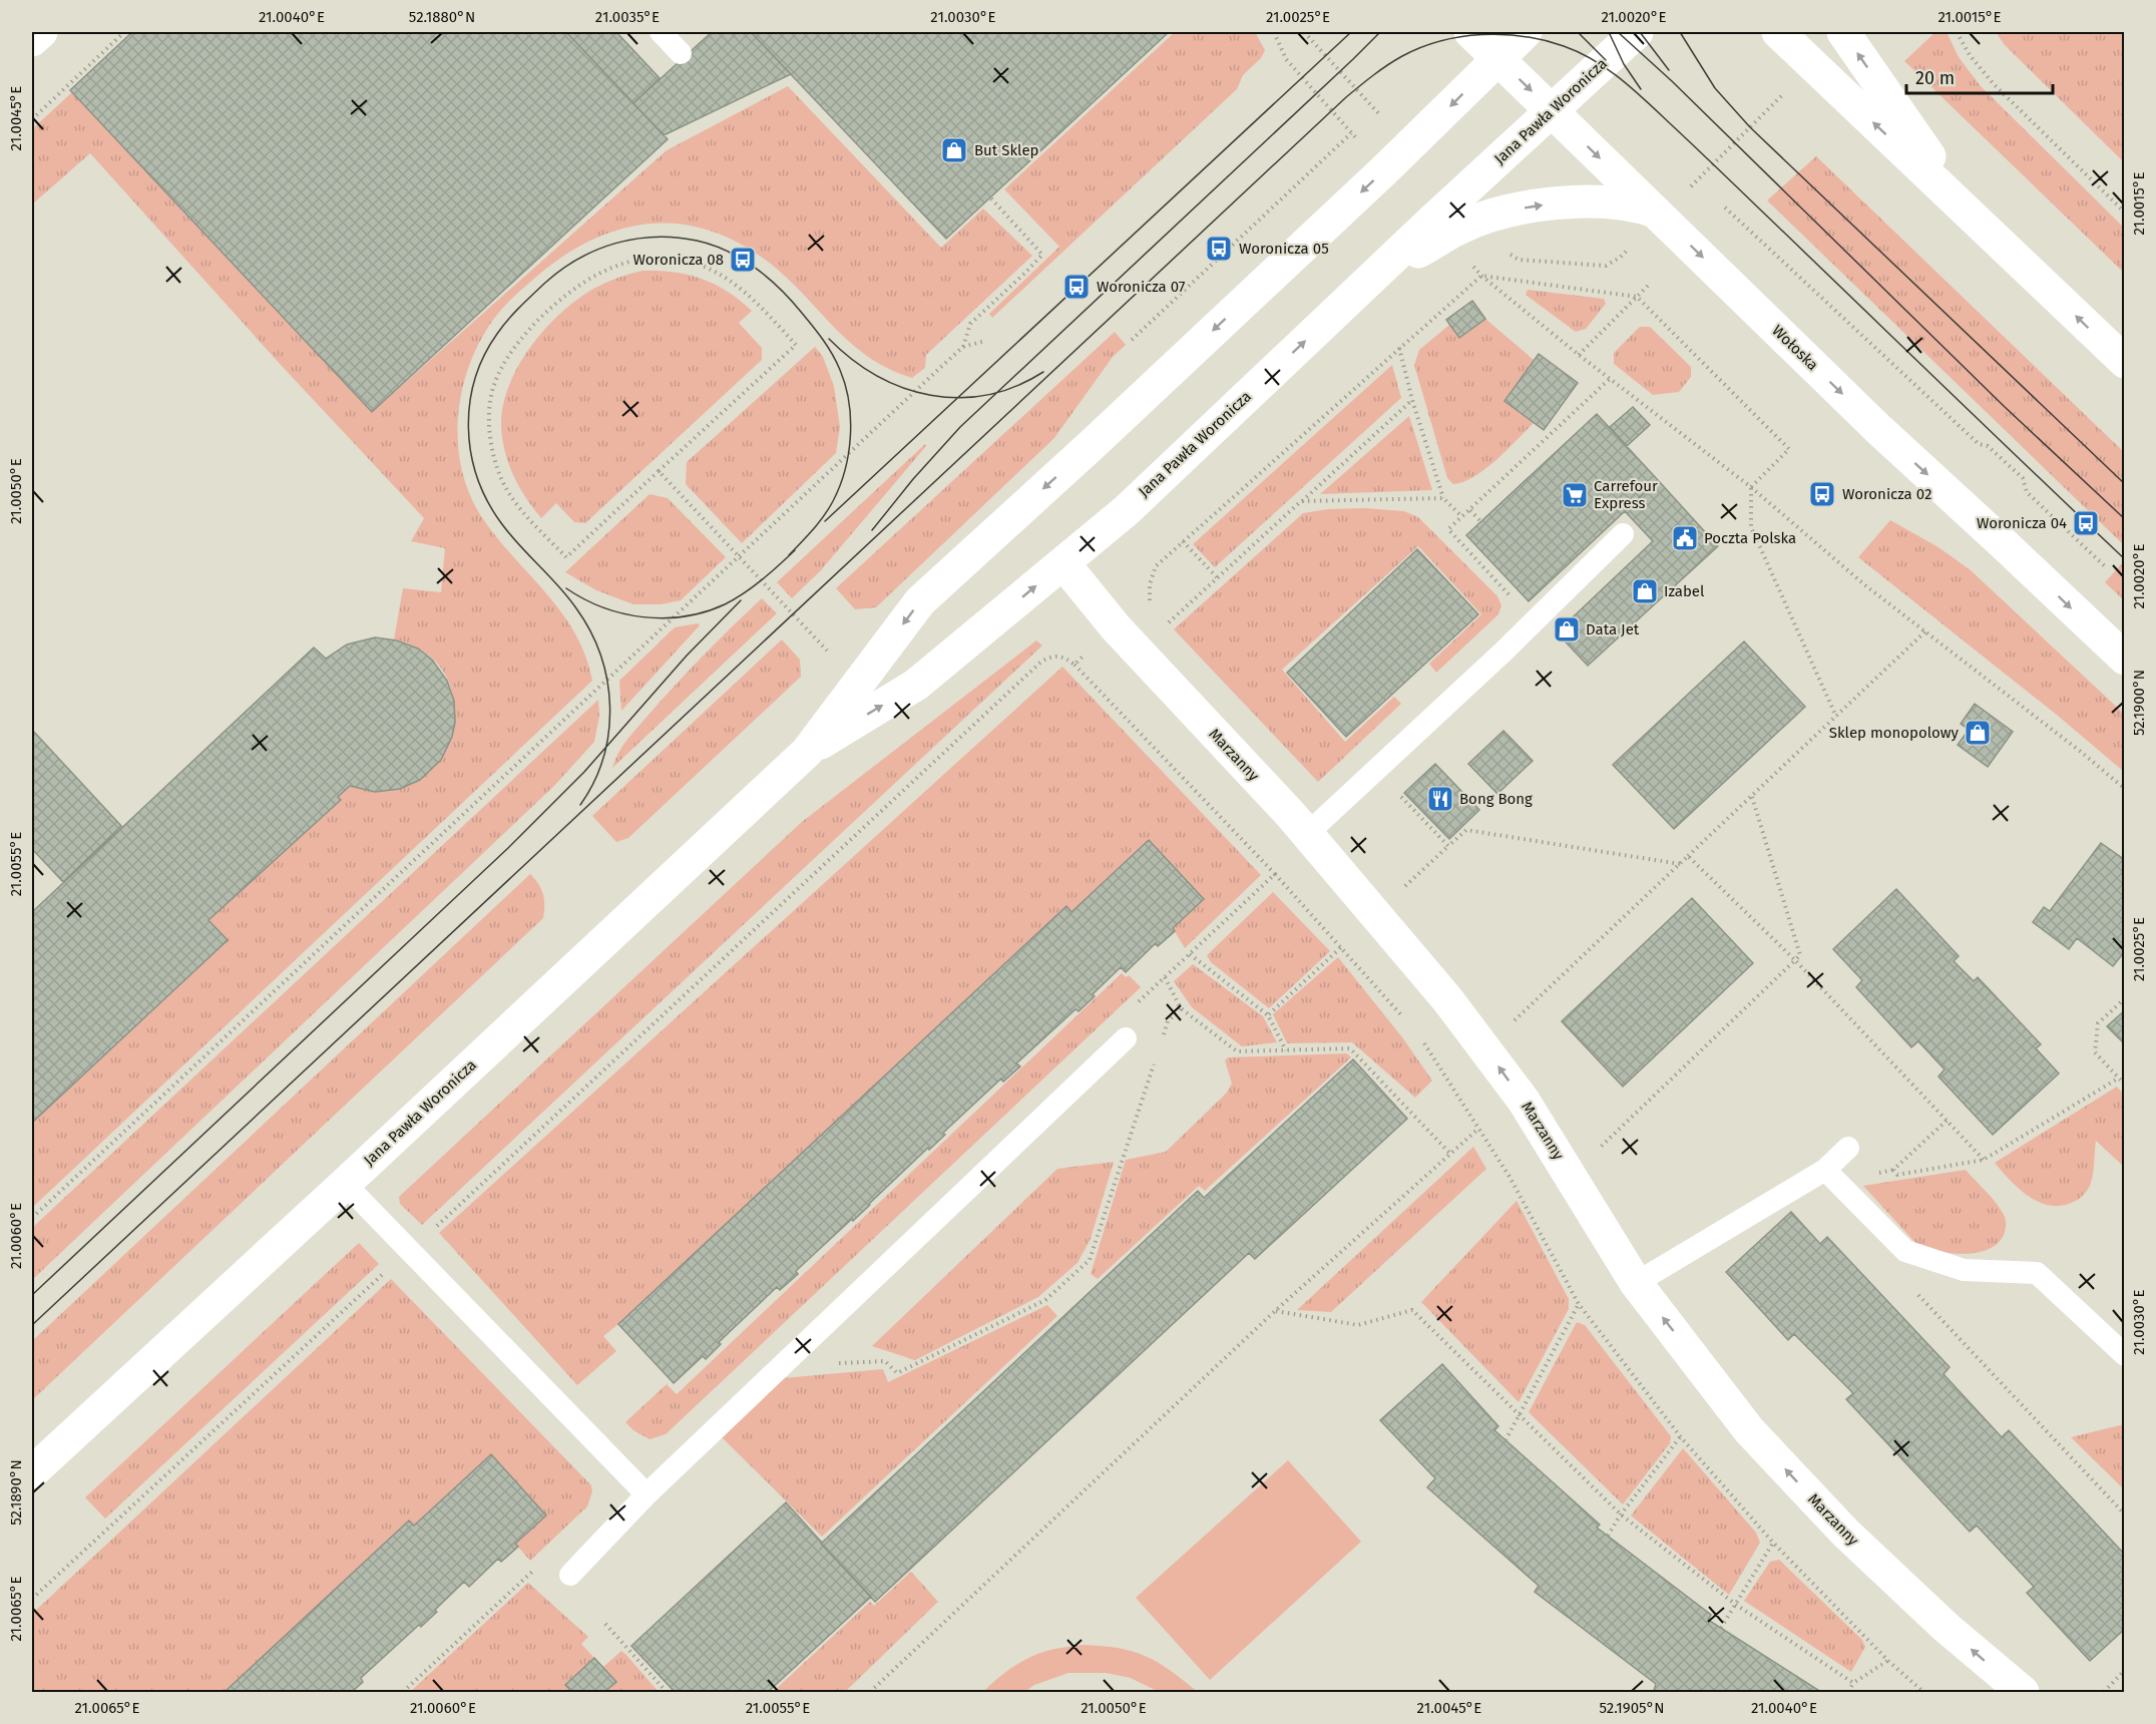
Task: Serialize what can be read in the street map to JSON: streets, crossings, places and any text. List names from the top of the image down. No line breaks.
{"streets":{"street":["Jana Pawła Woronicza","Wołoska","Marzanny"]},"crossings":[["Jana Pawła Woronicza","Wołoska"],["Jana Pawła Woronicza","Marzanny"]],"one_way":["Marzanny"],"places":{"shop":["But Sklep","Izabel","Data Jet","Sklep monopolowy"],"bus stop":["Woronicza 05","Woronicza 08","Woronicza 07","Woronicza 02","Woronicza 04"],"supermarket":["Carrefour Express"],"public building":["Poczta Polska"],"restaurant":["Bong Bong"]},"scale_bar":"20 m","coordinates":["21.0040°E","52.1880°N","21.0035°E","21.0030°E","21.0025°E","21.0020°E","21.0015°E","21.0045°E","21.0050°E","52.1900°N","21.0055°E","21.0060°E","52.1890°N","21.0065°E","52.1905°N"]}
